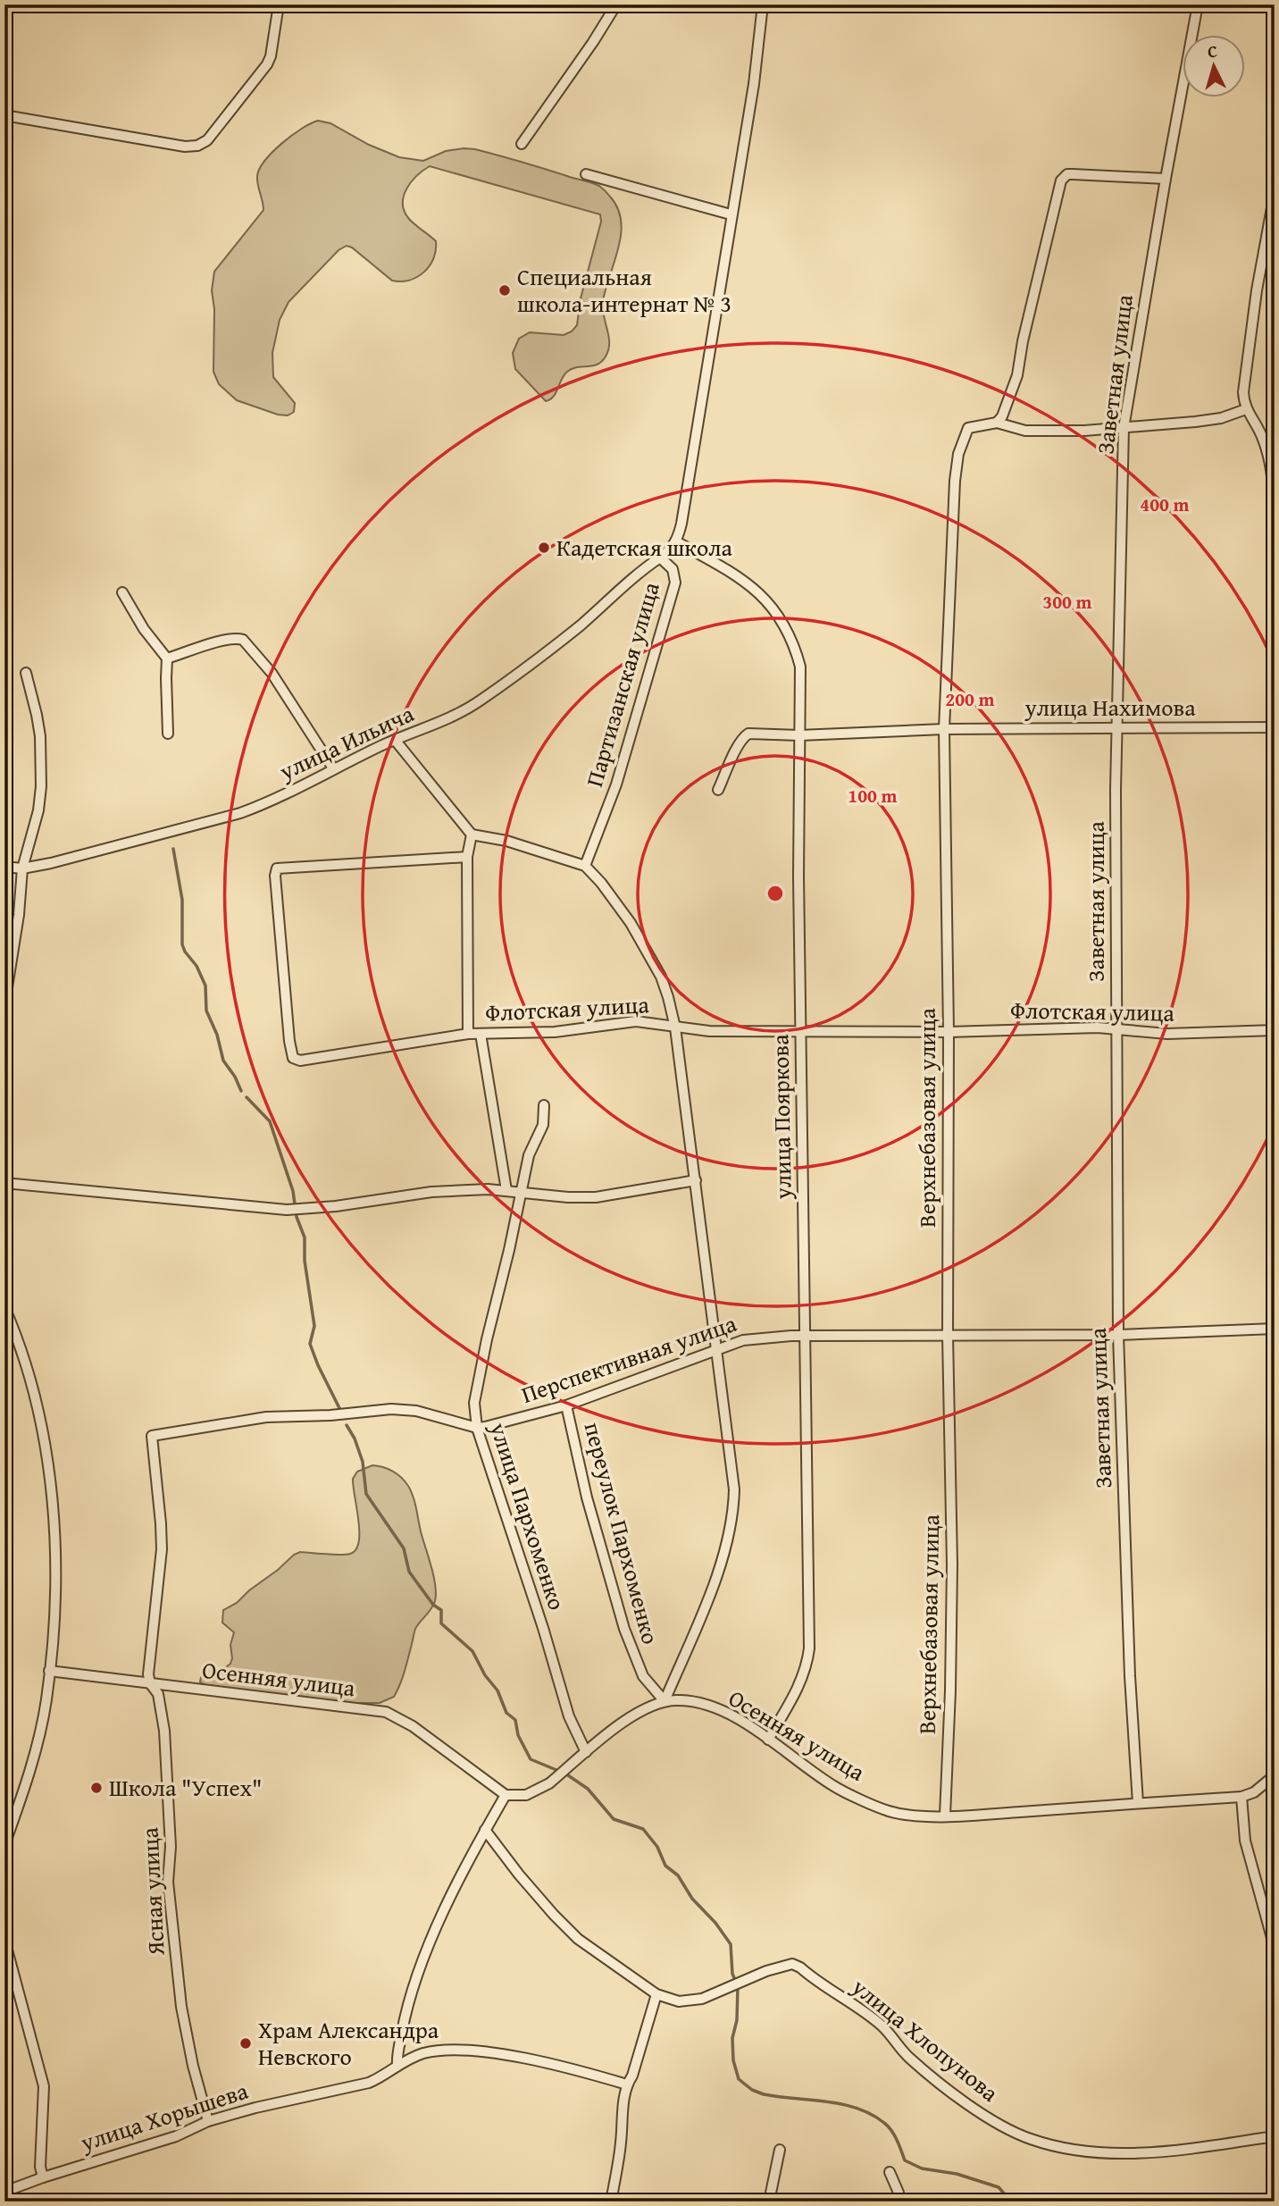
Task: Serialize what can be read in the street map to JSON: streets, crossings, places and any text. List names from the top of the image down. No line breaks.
{"streets":{"street":["Заветная улица","Партизанская улица","улица Нахимова","улица Ильича","Флотская улица","улица Пояркова","Верхнебазовая улица","Перспективная улица","улица Пархоменко","переулок Пархоменко","Осенняя улица","Ясная улица","улица Хлопунова","улица Хорышева"]},"crossings":[["Заветная улица","улица Нахимова"],["Заветная улица","Флотская улица"],["Заветная улица","Перспективная улица"],["Заветная улица","Осенняя улица"],["Партизанская улица","улица Ильича"],["Партизанская улица","улица Пояркова"],["улица Нахимова","улица Пояркова"],["улица Нахимова","Верхнебазовая улица"],["Флотская улица","улица Пояркова"],["Флотская улица","Верхнебазовая улица"],["улица Пояркова","Перспективная улица"],["улица Пояркова","Осенняя улица"],["Верхнебазовая улица","Перспективная улица"],["Верхнебазовая улица","Осенняя улица"],["Перспективная улица","улица Пархоменко"],["Перспективная улица","переулок Пархоменко"],["Перспективная улица","Ясная улица"],["улица Пархоменко","Осенняя улица"],["переулок Пархоменко","Осенняя улица"],["Осенняя улица","Ясная улица"],["Ясная улица","улица Хорышева"]],"places":["Специальная школа-интернат № 3","Кадетская школа","Школа \"Успех\"","Храм Александра Невского"],"north":"top","rings":["400 m","300 m","200 m","100 m"]}
